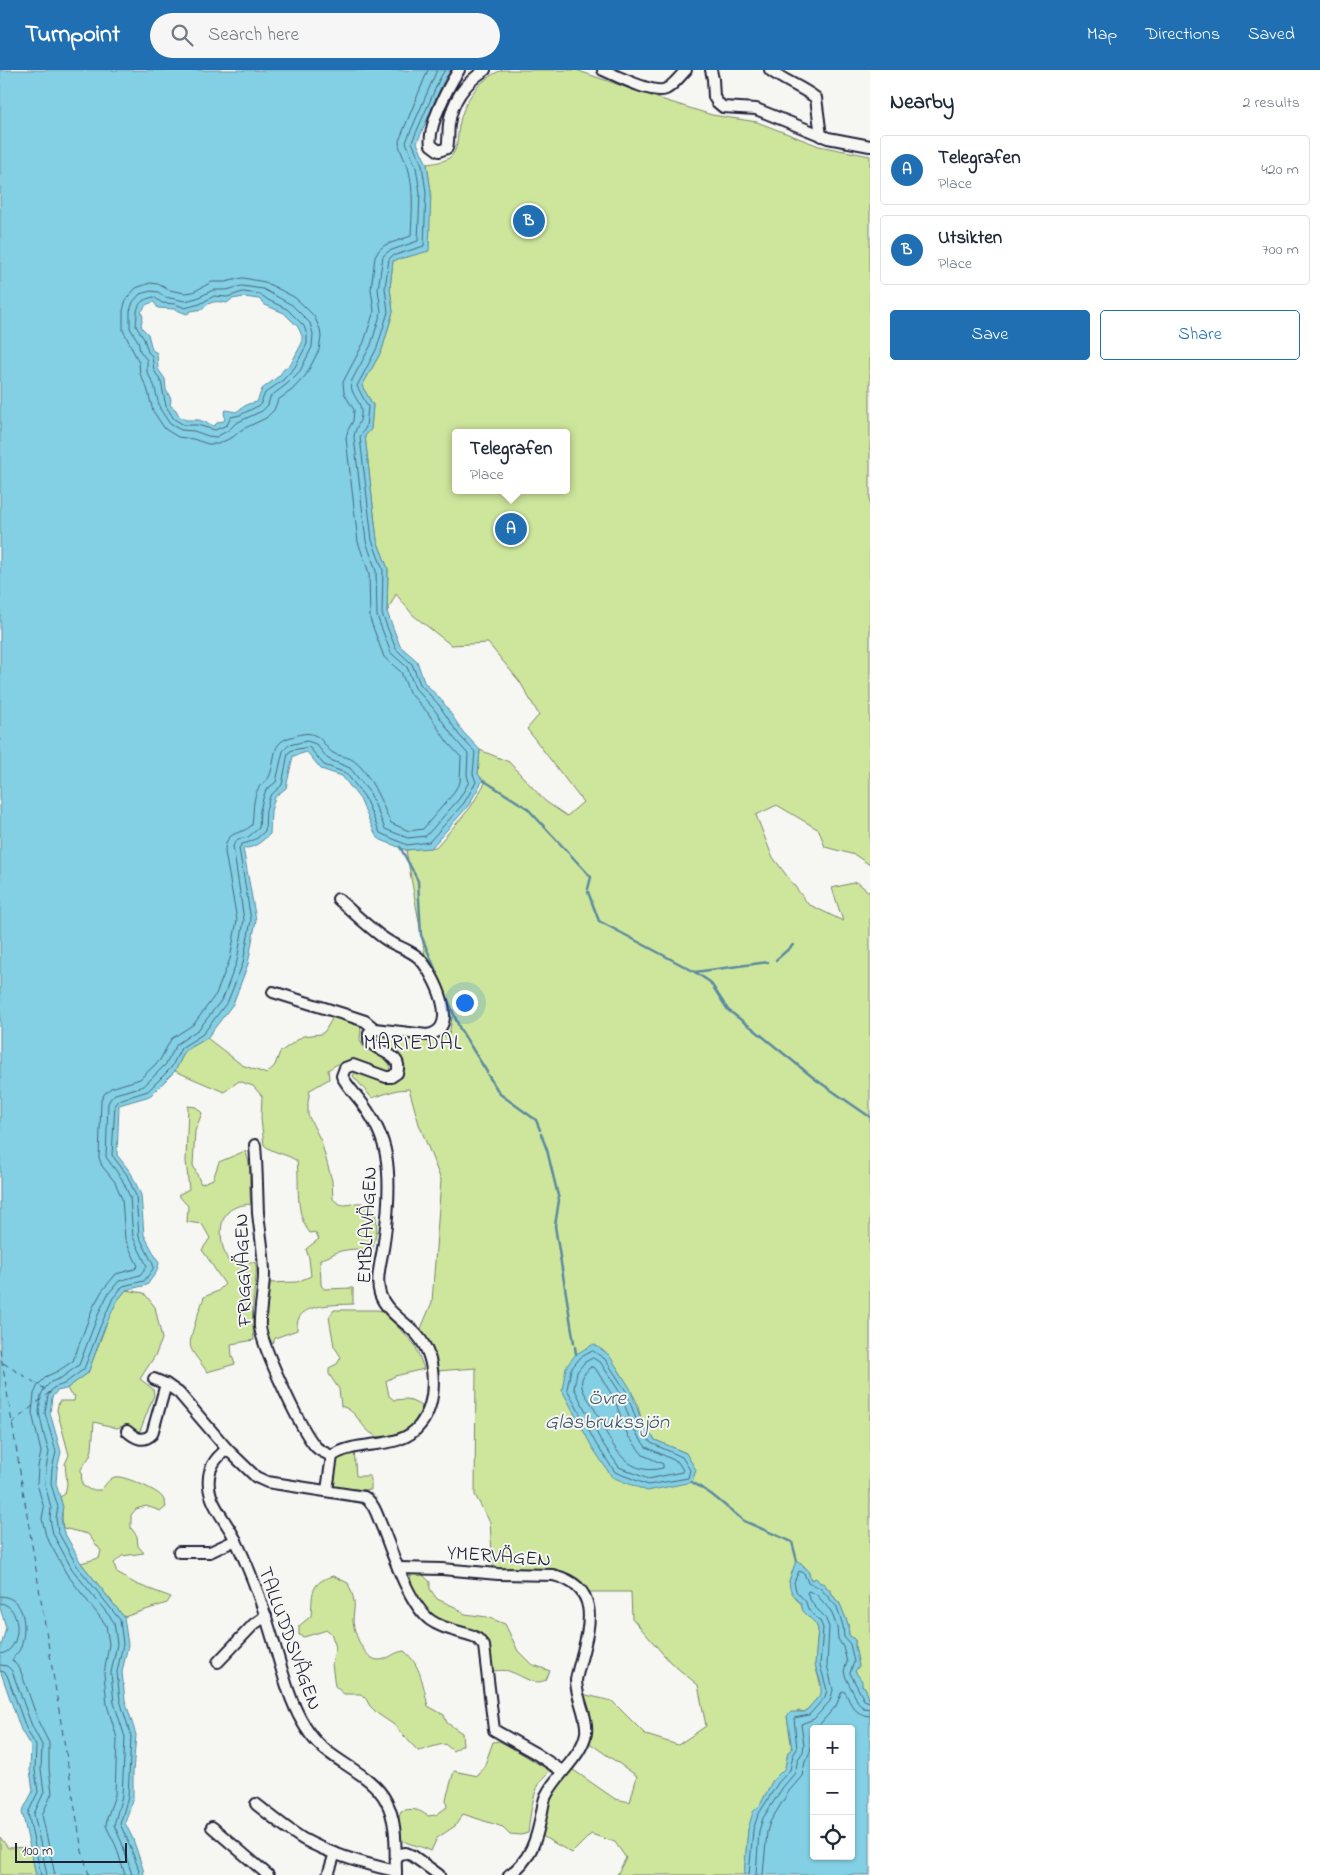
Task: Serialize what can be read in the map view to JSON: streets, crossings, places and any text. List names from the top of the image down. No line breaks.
{"streets":{"street":["EMBLAVÄGEN","FRIGGVÄGEN","YMERVÄGEN","TALLUDDSVÄGEN"]},"crossings":[["EMBLAVÄGEN","FRIGGVÄGEN"]],"districts":["MARIEDAL"],"water":["Övre Glasbrukssjön"],"scale_bar":"100 m","page":{"header":"Turnpoint","search":"Search here","nav":["Map","Directions","Saved"],"heading":["Nearby","2 results"],"list":[{"mark":"A","name":"Telegrafen","note":"Place","value":"420 m"},{"mark":"B","name":"Utsikten","note":"Place","value":"700 m"}],"pins":["B","A"],"buttons":["Save","Share"],"popup":["Telegrafen","Place"],"map_buttons":["+","−"],"scale":"100 m"}}
